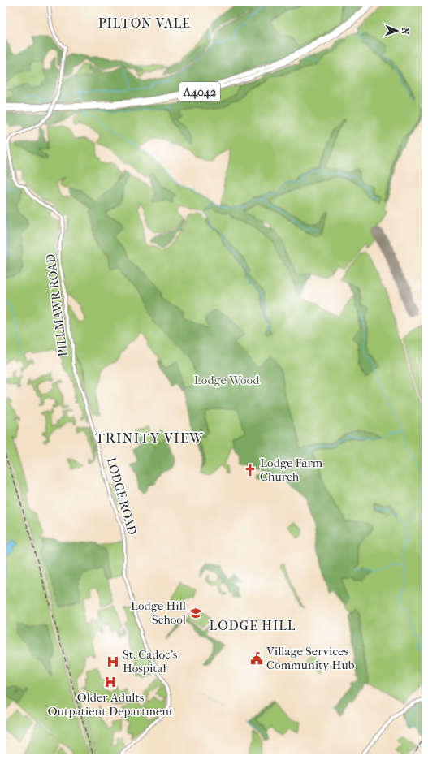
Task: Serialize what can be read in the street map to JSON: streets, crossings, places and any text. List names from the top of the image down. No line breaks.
{"streets":{"highway":["A4042"],"street":["PILLMAWR ROAD","LODGE ROAD"]},"crossings":[["PILLMAWR ROAD","LODGE ROAD"]],"districts":["PILTON VALE","TRINITY VIEW","LODGE HILL"],"parks":["Lodge Wood"],"places":{"church":["Lodge Farm Church"],"school or university":["Lodge Hill School"],"public building":["Village Services Community Hub"],"hospital":["St. Cadoc's Hospital","Older Adults Outpatient Department"]},"north":"right"}
